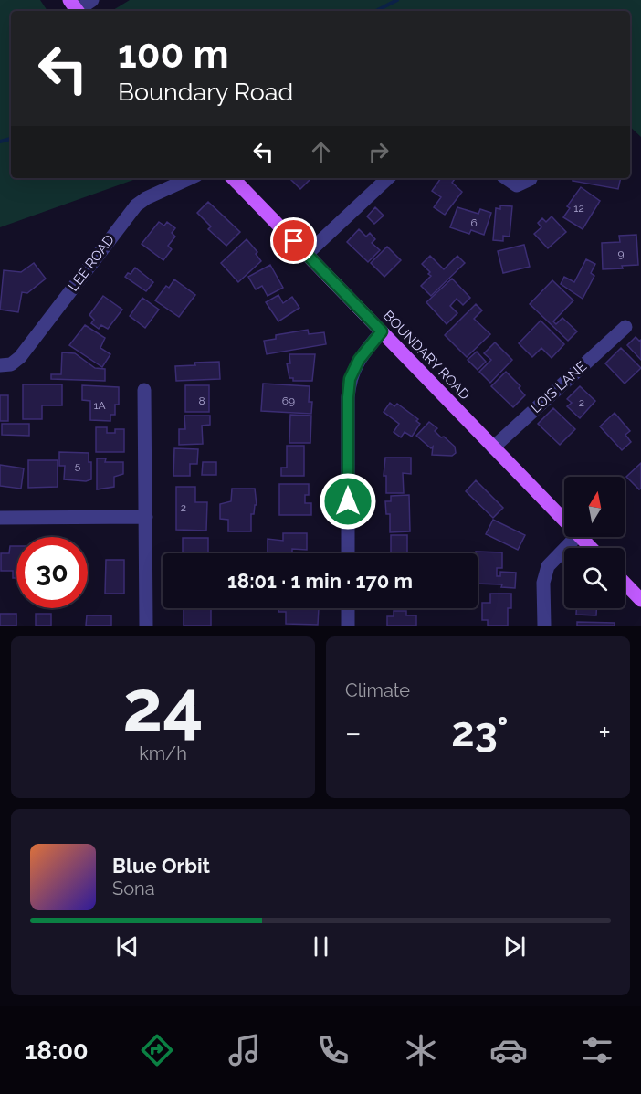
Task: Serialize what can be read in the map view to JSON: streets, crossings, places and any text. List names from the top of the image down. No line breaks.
{"streets":{"main road":["BOUNDARY ROAD"],"street":["LEE ROAD","LOIS LANE"]},"crossings":[["BOUNDARY ROAD","LOIS LANE"]],"house_numbers":["12","6","9","8","69","2","1A","5","2"],"north":"top","page":{"turn":["100 m","Boundary Road"],"limit":"30","trip":"18:01 · 1 min · 170 m","tile":[["24","km/h"],"Climate"],"heat":["−","23°","+"],"song":["Blue Orbit","Sona"],"tabs":"18:00"}}
